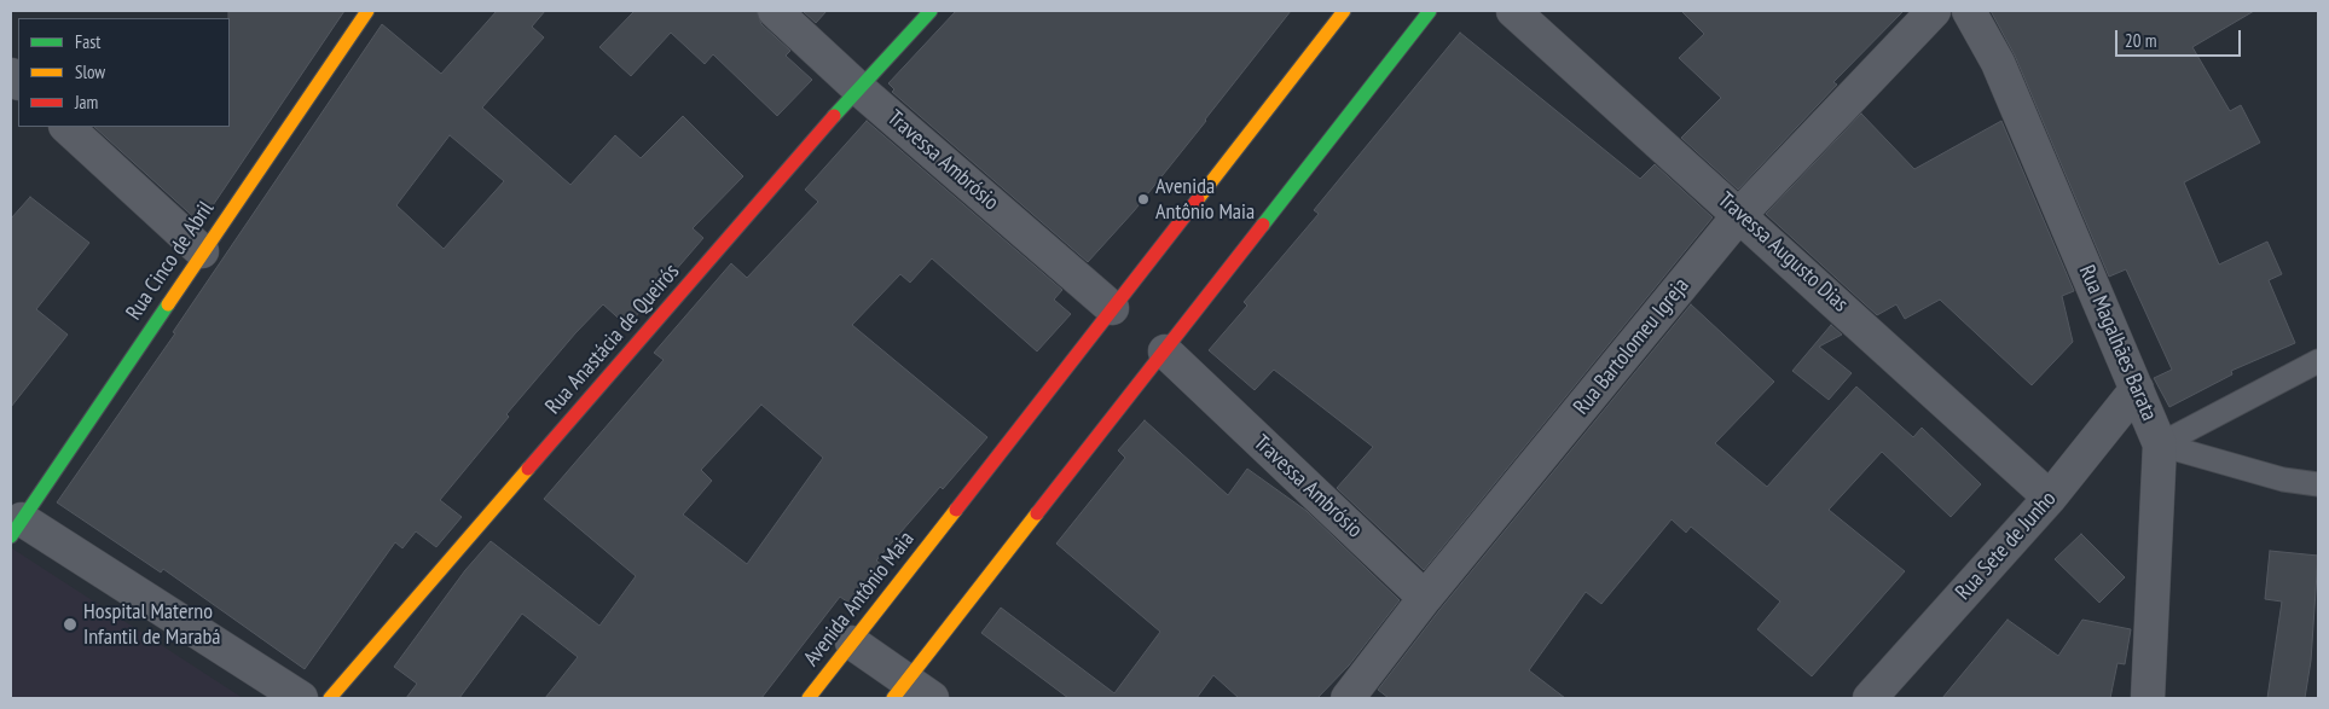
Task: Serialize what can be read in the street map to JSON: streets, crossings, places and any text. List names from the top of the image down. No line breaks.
{"streets":{"main road":["Rua Cinco de Abril","Rua Anastácia de Queirós","Avenida Antônio Maia"],"street":["Travessa Ambrósio","Travessa Augusto Dias","Rua Magalhães Barata","Rua Bartolomeu Igreja","Rua Sete de Junho"]},"crossings":[["Travessa Ambrósio","Rua Anastácia de Queirós"],["Travessa Ambrósio","Rua Bartolomeu Igreja"],["Travessa Ambrósio","Avenida Antônio Maia"],["Travessa Augusto Dias","Rua Bartolomeu Igreja"],["Travessa Augusto Dias","Rua Sete de Junho"],["Rua Magalhães Barata","Rua Sete de Junho"]],"places":["Avenida Antônio Maia","Hospital Materno Infantil de Marabá"],"legend":["Fast","Slow","Jam"],"scale_bar":"20 m"}
